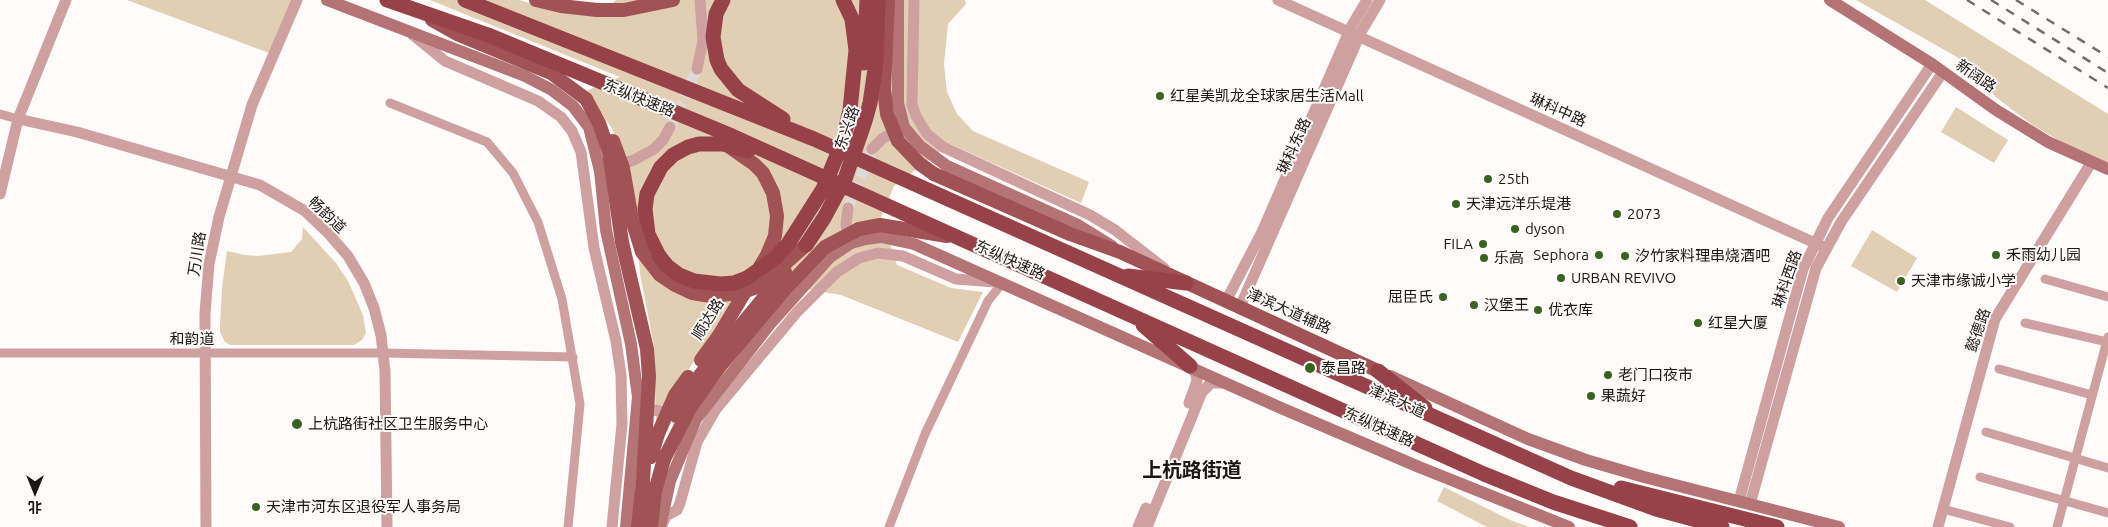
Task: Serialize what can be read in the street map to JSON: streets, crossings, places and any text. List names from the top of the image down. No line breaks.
{"streets":{"highway":["东纵快速路","东兴路","津滨大道"],"main road":["新阔路","津滨大道辅路","顺达路"],"street":["琳科中路","琳科东路","畅韵道","万川路","琳科西路","懿德路","和韵道"]},"crossings":[["新阔路","琳科西路"],["新阔路","懿德路"],["东纵快速路","东兴路"],["东纵快速路","津滨大道"],["琳科中路","琳科东路"],["琳科中路","琳科西路"],["东兴路","顺达路"],["琳科东路","津滨大道辅路"],["畅韵道","万川路"],["畅韵道","和韵道"],["万川路","和韵道"],["琳科西路","津滨大道"],["津滨大道辅路","津滨大道"]],"districts":["上杭路街道"],"places":["红星美凯龙全球家居生活Mall","25th","天津远洋乐堤港","2073","dyson","FILA","Sephora","禾雨幼儿园","汐竹家料理串烧酒吧","乐高","URBAN REVIVO","天津市缘诚小学","屈臣氏","汉堡王","优衣库","红星大厦","泰昌路","老门口夜市","果蔬好","上杭路街社区卫生服务中心","天津市河东区退役军人事务局"],"north":"bottom"}
